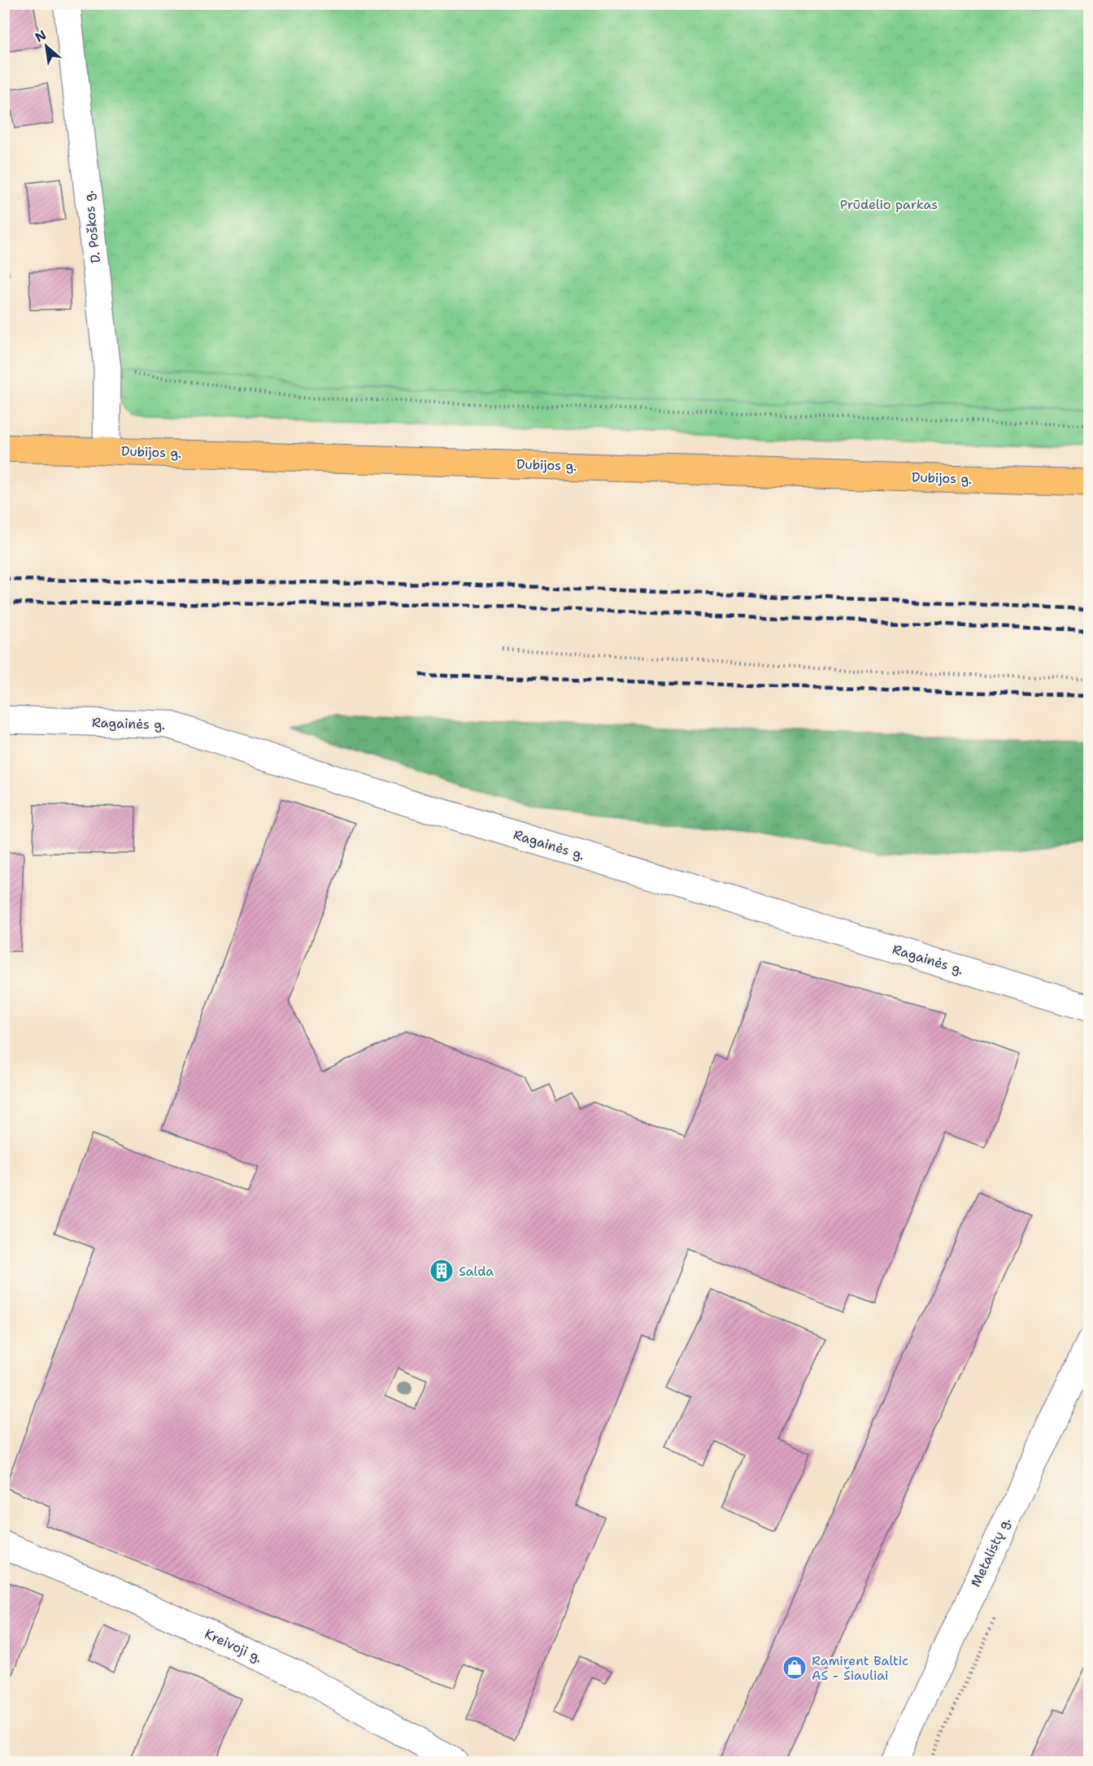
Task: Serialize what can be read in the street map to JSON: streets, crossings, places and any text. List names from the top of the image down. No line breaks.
{"streets":{"main road":["Dubijos g."],"street":["D. Poškos g.","Ragainės g.","Metalistų g.","Kreivoji g."]},"crossings":[["D. Poškos g.","Dubijos g."]],"parks":["Prūdelio parkas"],"places":{"building":["Salda"],"shop":["Ramirent Baltic AS - Šiauliai"]},"north":"top left"}
